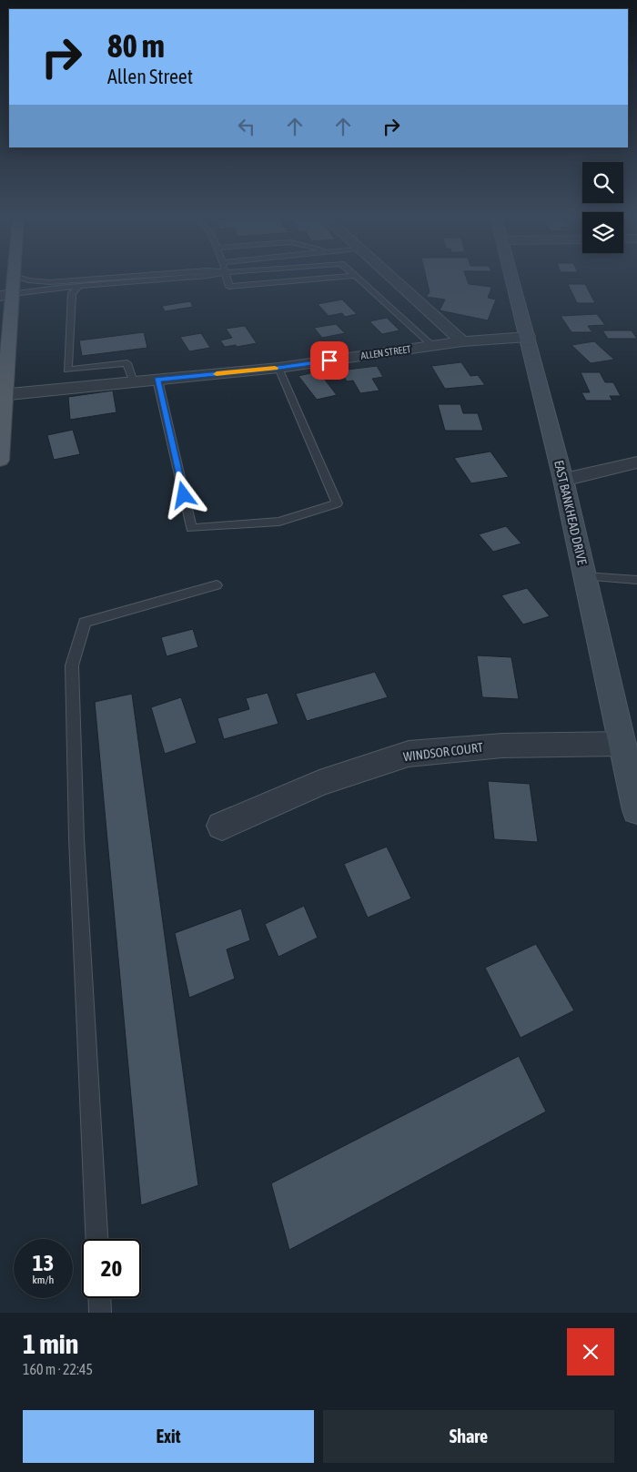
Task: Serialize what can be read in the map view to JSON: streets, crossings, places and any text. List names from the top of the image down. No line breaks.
{"streets":{"street":["ALLEN STREET","EAST BANKHEAD DRIVE","WINDSOR COURT"]},"crossings":[["ALLEN STREET","EAST BANKHEAD DRIVE"],["EAST BANKHEAD DRIVE","WINDSOR COURT"]],"page":{"turn":["80 m","Allen Street"],"speed":"13 km/h","limit":"20","heading":["1 min","160 m · 22:45"],"buttons":["Exit","Share"]}}
